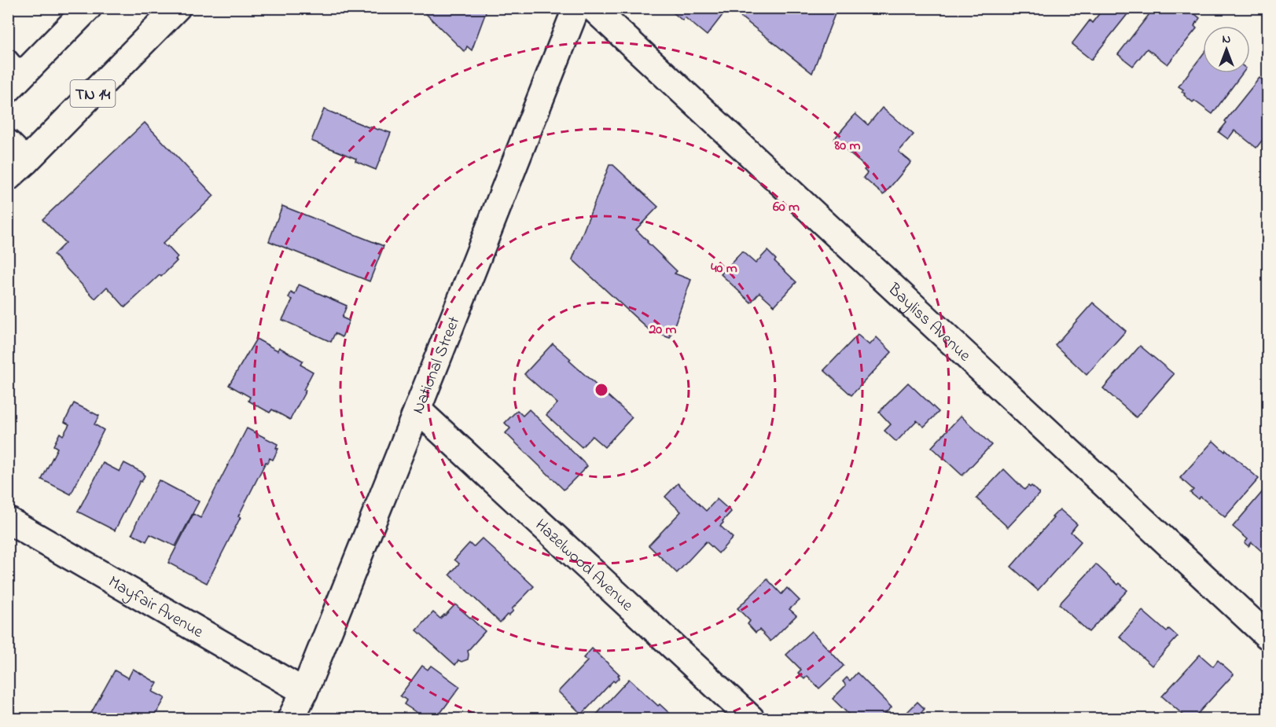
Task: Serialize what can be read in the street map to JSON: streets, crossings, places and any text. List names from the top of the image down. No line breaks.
{"streets":{"street":["TN 14","Bayliss Avenue","National Street","Hazelwood Avenue","Mayfair Avenue"]},"crossings":[["National Street","Hazelwood Avenue"],["National Street","Mayfair Avenue"]],"north":"top","rings":["80 m","60 m","40 m","20 m"]}
